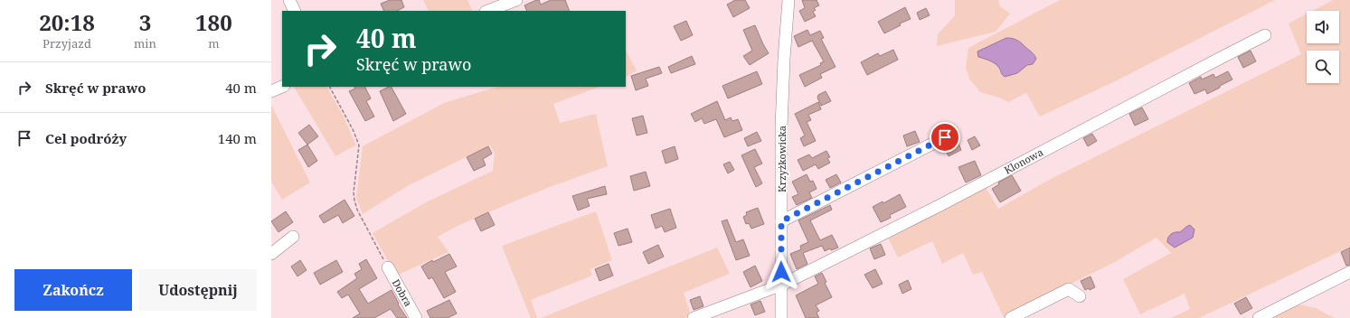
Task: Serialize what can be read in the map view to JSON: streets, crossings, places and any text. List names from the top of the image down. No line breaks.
{"streets":{"street":["Krzyżkowicka","Klonowa","Dobra"]},"crossings":[["Krzyżkowicka","Klonowa"]],"page":{"eta":["20:18","Przyjazd","3","min","180","m"],"turn":["40 m","Skręć w prawo"],"list":[{"name":"Skręć w prawo","value":"40 m"},{"name":"Cel podróży","value":"140 m"}],"buttons":["Zakończ","Udostępnij"]}}
